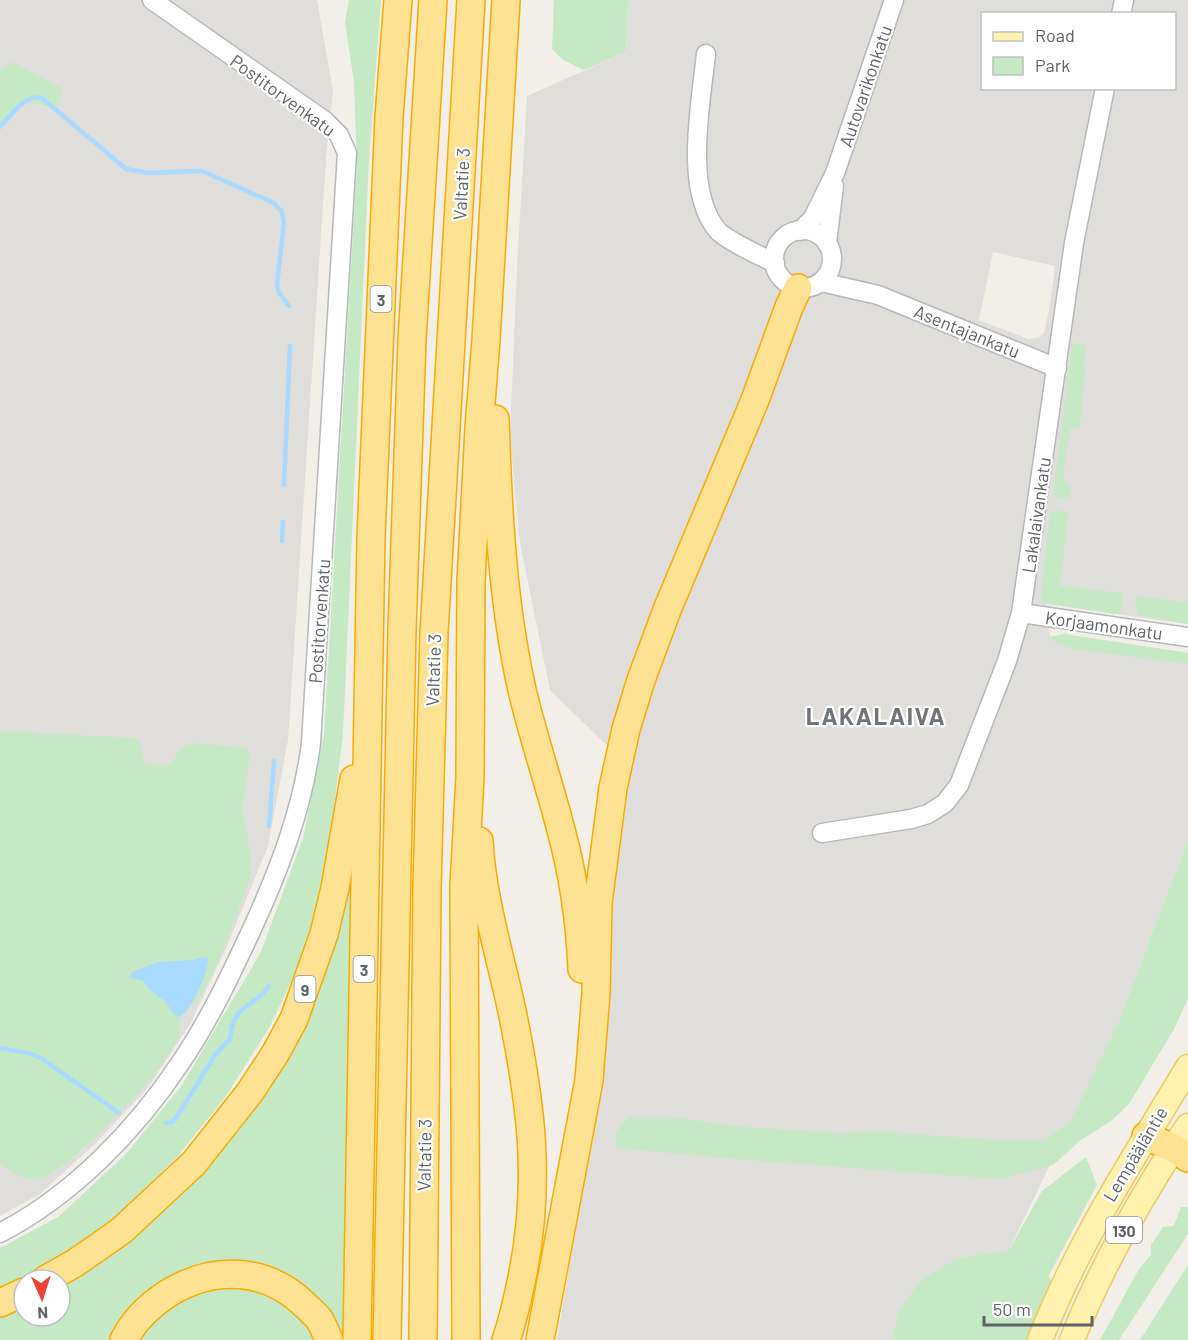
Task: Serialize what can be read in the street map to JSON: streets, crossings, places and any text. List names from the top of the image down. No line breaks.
{"streets":{"highway":["Valtatie 3","3","9"],"main road":["Lempääläntie","130"],"street":["Autovarikonkatu","Postitorvenkatu","Asentajankatu","Lakalaivankatu","Korjaamonkatu"]},"crossings":[["Autovarikonkatu","Asentajankatu"],["3","9"],["Asentajankatu","Lakalaivankatu"],["Lakalaivankatu","Korjaamonkatu"]],"districts":["LAKALAIVA"],"legend":["Road","Park"],"scale_bar":"50 m","north":"bottom"}
